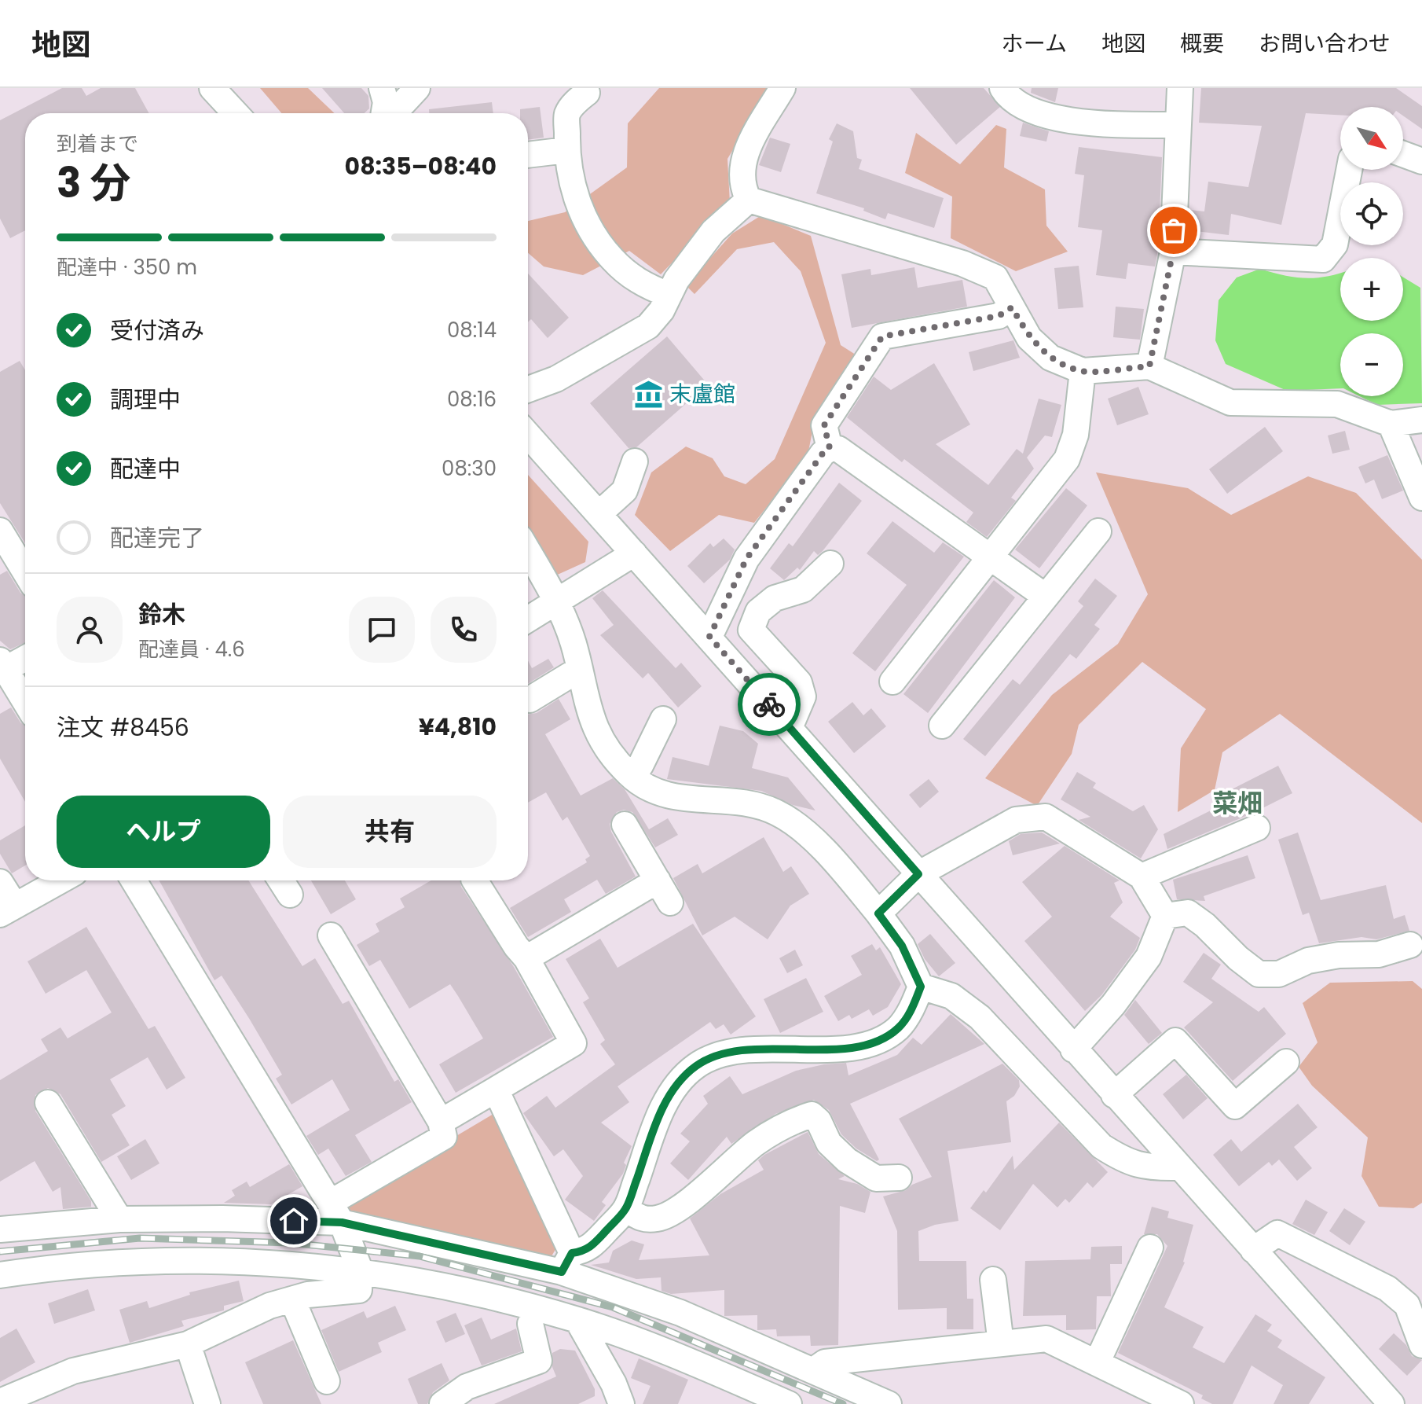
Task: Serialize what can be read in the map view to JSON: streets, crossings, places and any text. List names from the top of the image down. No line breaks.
{"districts":["菜畑"],"places":{"museum":["末盧館"]},"north":"bottom right","page":{"header":"地図","nav":["ホーム","地図","概要","お問い合わせ"],"map_buttons":["+","−"],"heading":["3 分","到着まで","08:35–08:40"],"panel":["鈴木","配達員 · 4.6","注文 #8456","¥4,810"],"bar":"配達中 · 350 m","list":[["受付済み","08:14"],["調理中","08:16"],["配達中","08:30"],"配達完了"],"buttons":["ヘルプ","共有"]}}
